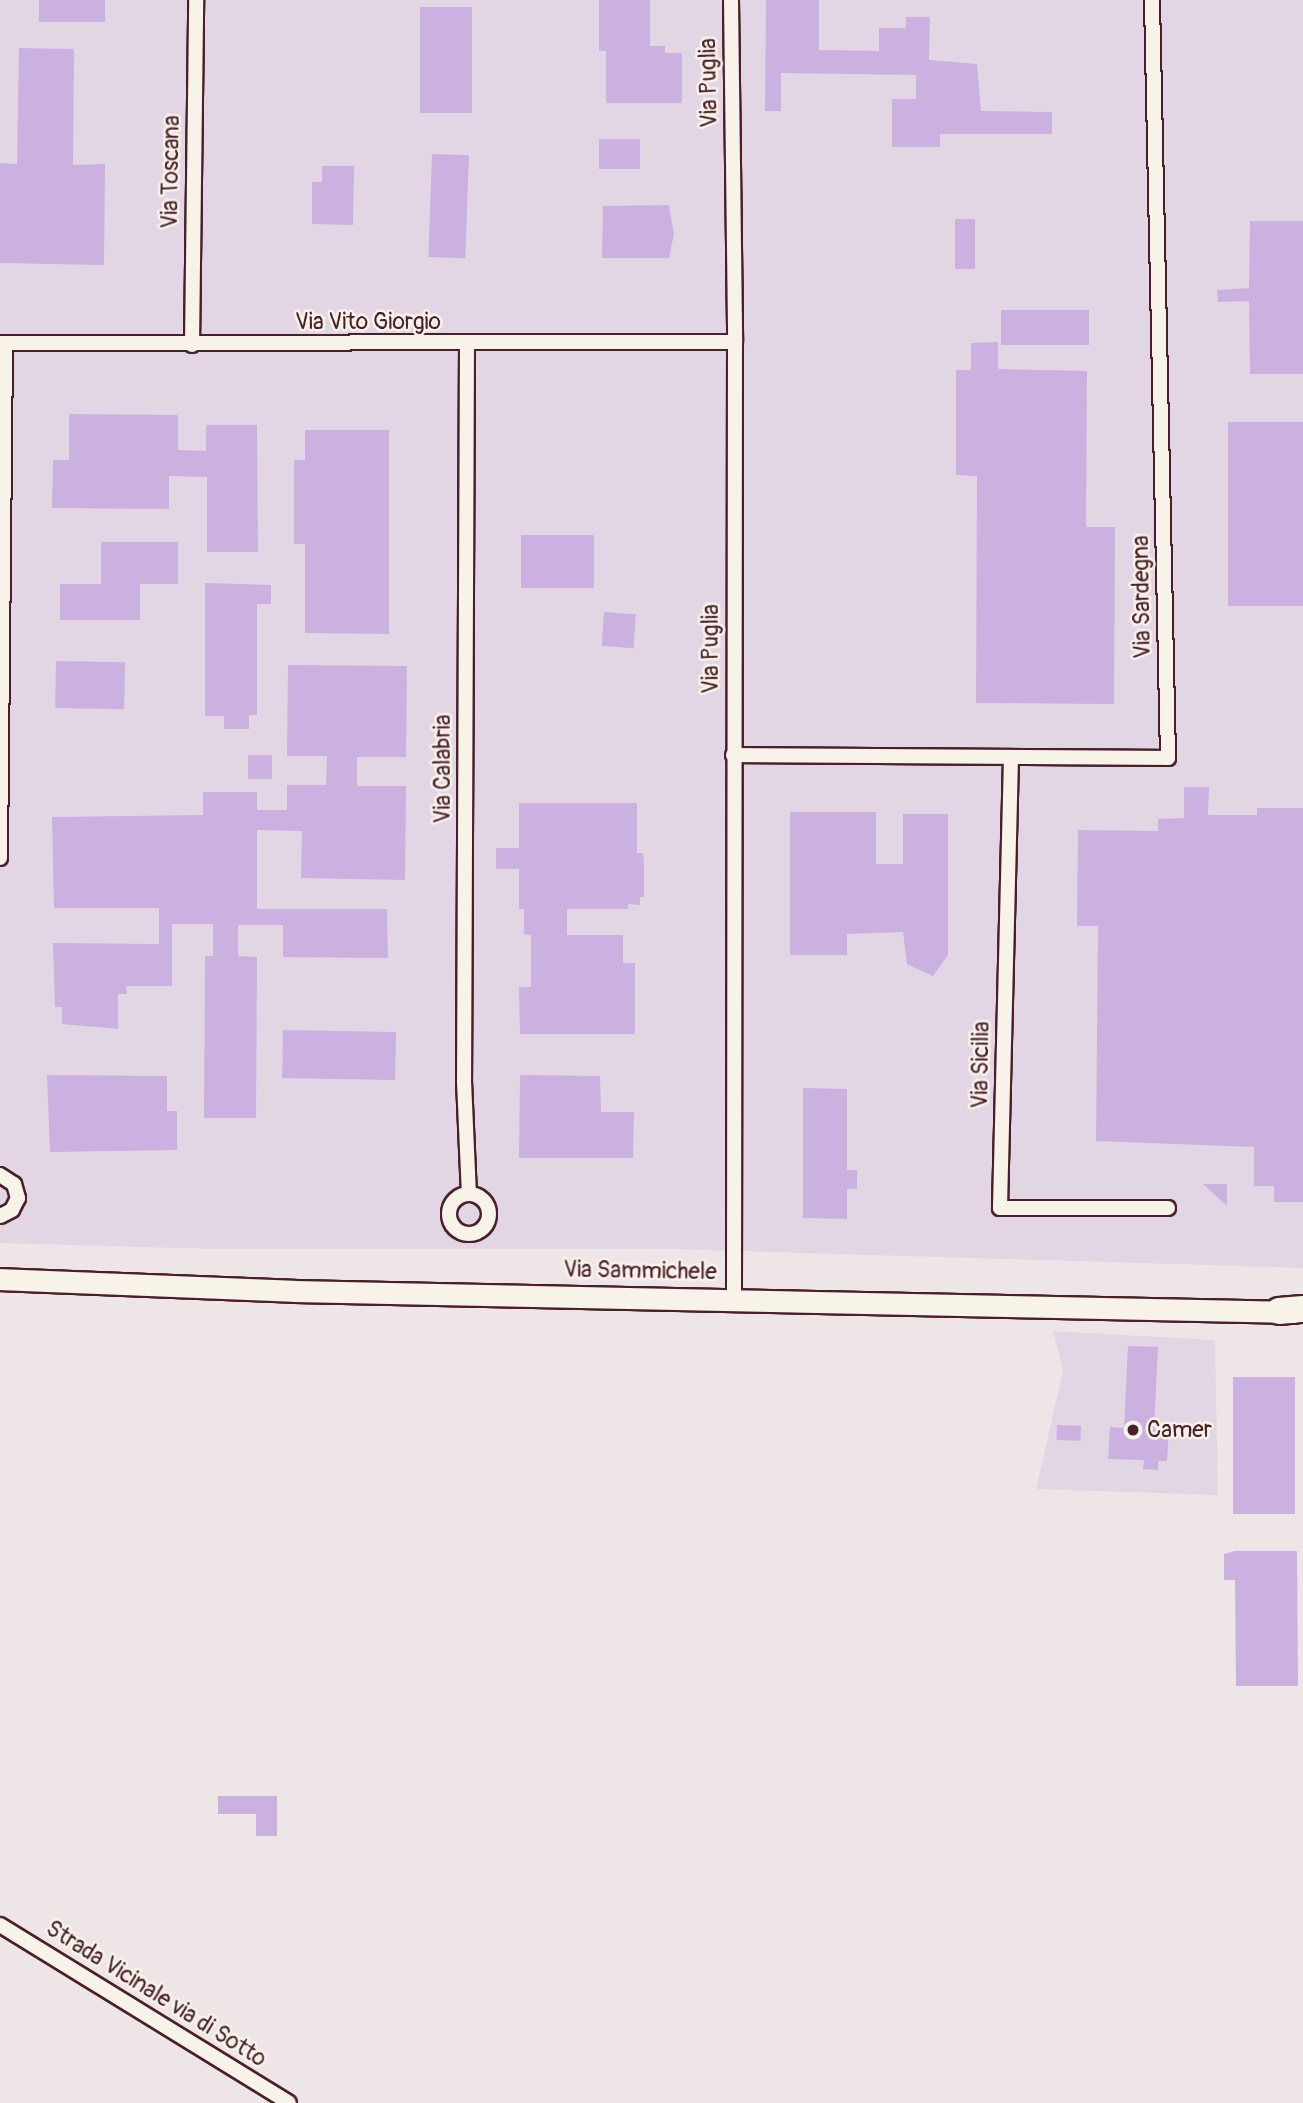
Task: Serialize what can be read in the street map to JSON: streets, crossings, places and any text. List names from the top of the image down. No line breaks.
{"streets":{"main road":["Via Sammichele"],"street":["Via Puglia","Via Toscana","Via Vito Giorgio","Via Sardegna","Via Calabria","Via Sicilia","Strada Vicinale via di Sotto"]},"crossings":[["Via Puglia","Via Vito Giorgio"],["Via Puglia","Via Sardegna"],["Via Puglia","Via Sammichele"],["Via Toscana","Via Vito Giorgio"],["Via Vito Giorgio","Via Calabria"],["Via Sardegna","Via Sicilia"]],"places":["Camer"]}
